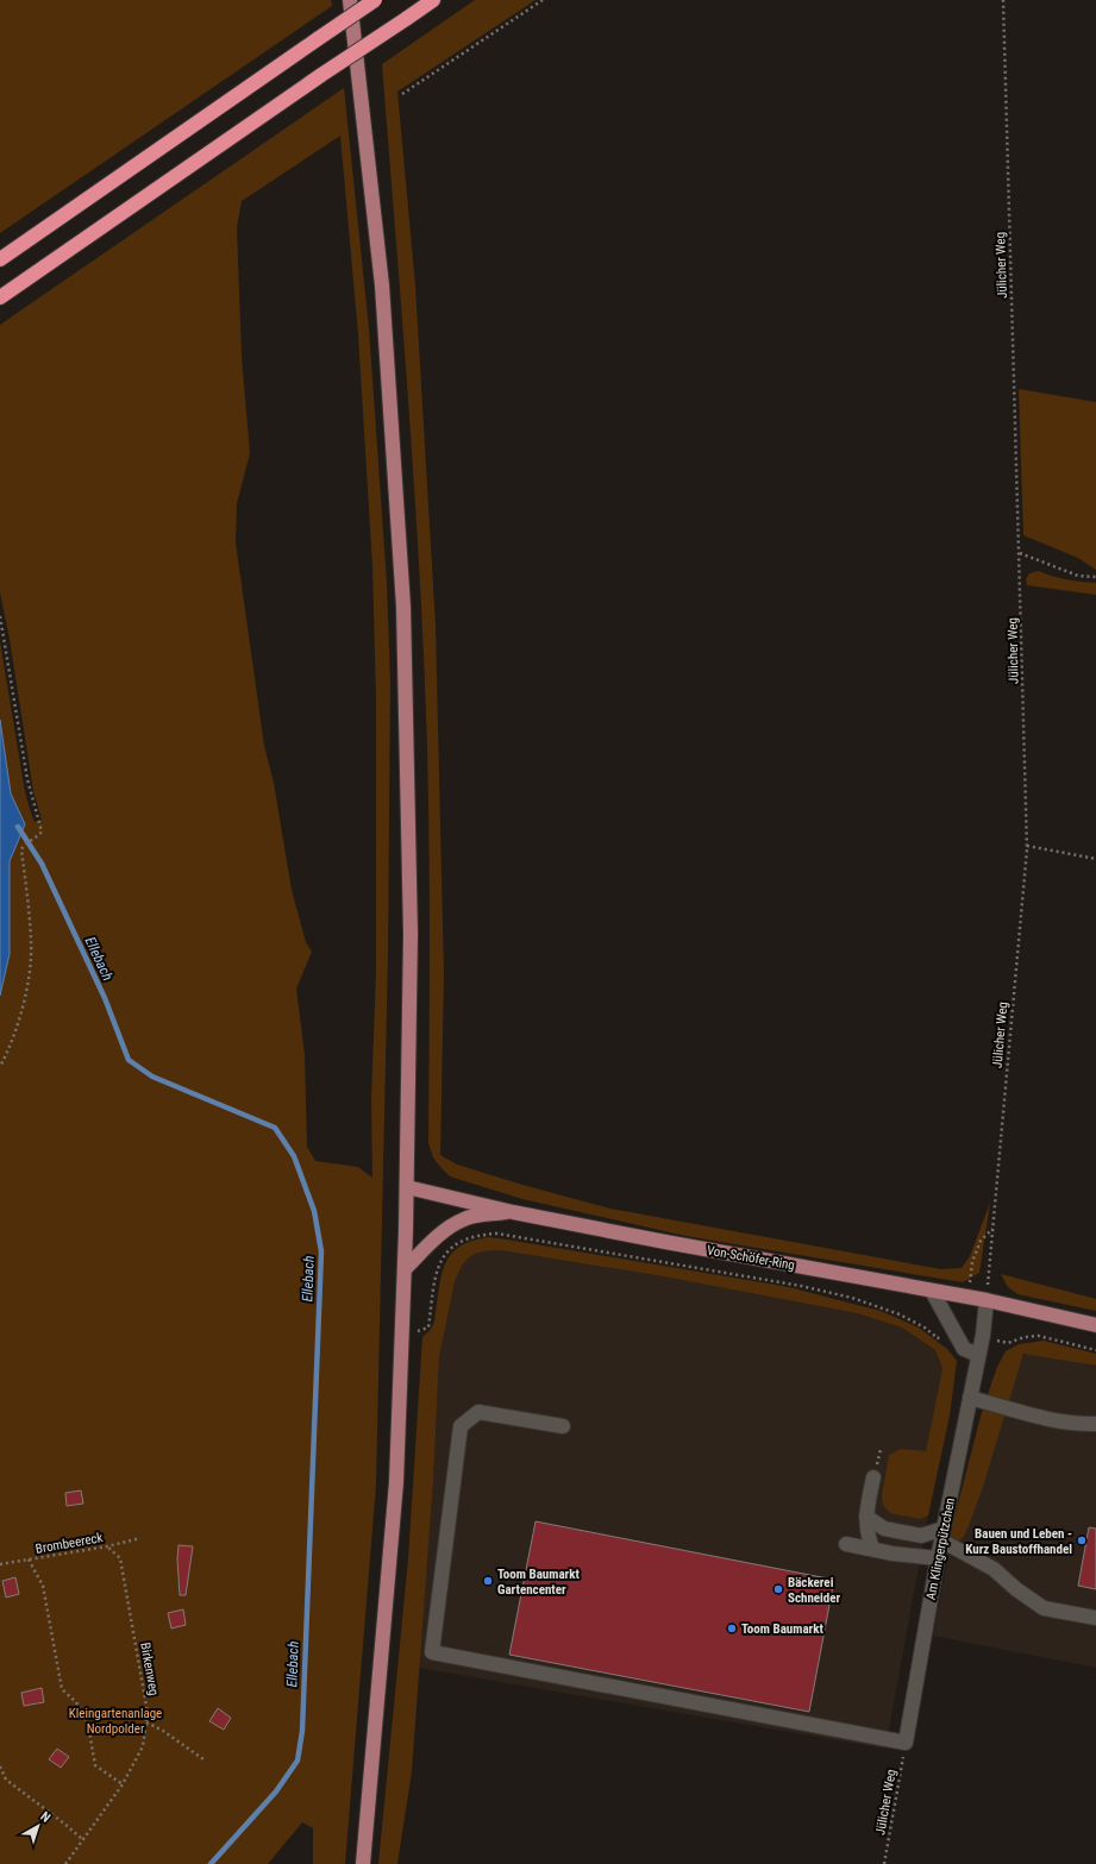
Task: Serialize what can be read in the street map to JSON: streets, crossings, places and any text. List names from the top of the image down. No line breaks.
{"streets":{"main road":["Von-Schöfer-Ring"],"street":["Am Klingerpützchen"],"path":["Jülicher Weg","Brombeereck","Birkenweg"]},"crossings":[["Jülicher Weg","Von-Schöfer-Ring"],["Jülicher Weg","Am Klingerpützchen"],["Von-Schöfer-Ring","Am Klingerpützchen"],["Brombeereck","Birkenweg"]],"water":["Ellebach"],"parks":["Kleingartenanlage Nordpolder"],"places":["Bauen und Leben - Kurz Baustoffhandel","Toom Baumarkt Gartencenter","Bäckerei Schneider","Toom Baumarkt"],"north":"top right"}
